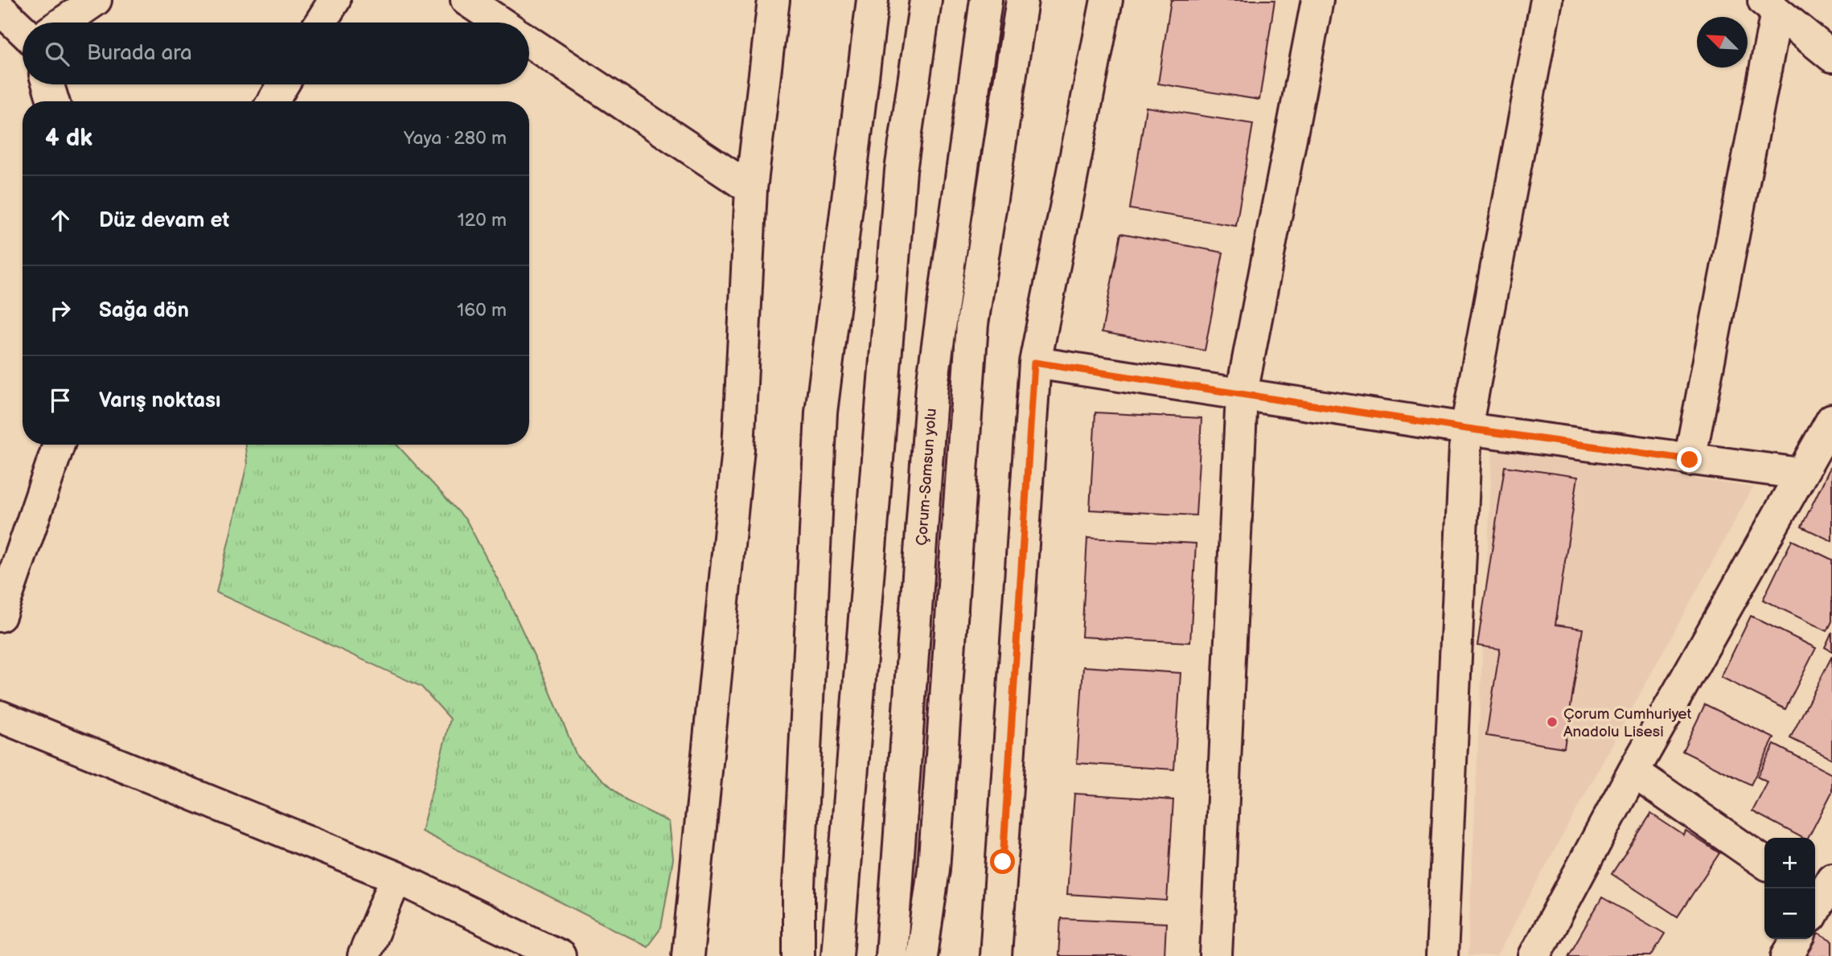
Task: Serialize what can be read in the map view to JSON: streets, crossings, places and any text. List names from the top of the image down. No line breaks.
{"streets":{"main road":["Çorum-Samsun yolu"]},"places":["Çorum Cumhuriyet Anadolu Lisesi"],"north":"top left","page":{"search":"Burada ara","heading":["4 dk","Yaya · 280 m"],"list":[["Düz devam et","120 m"],["Sağa dön","160 m"],"Varış noktası"],"map_buttons":["+","−"]}}
